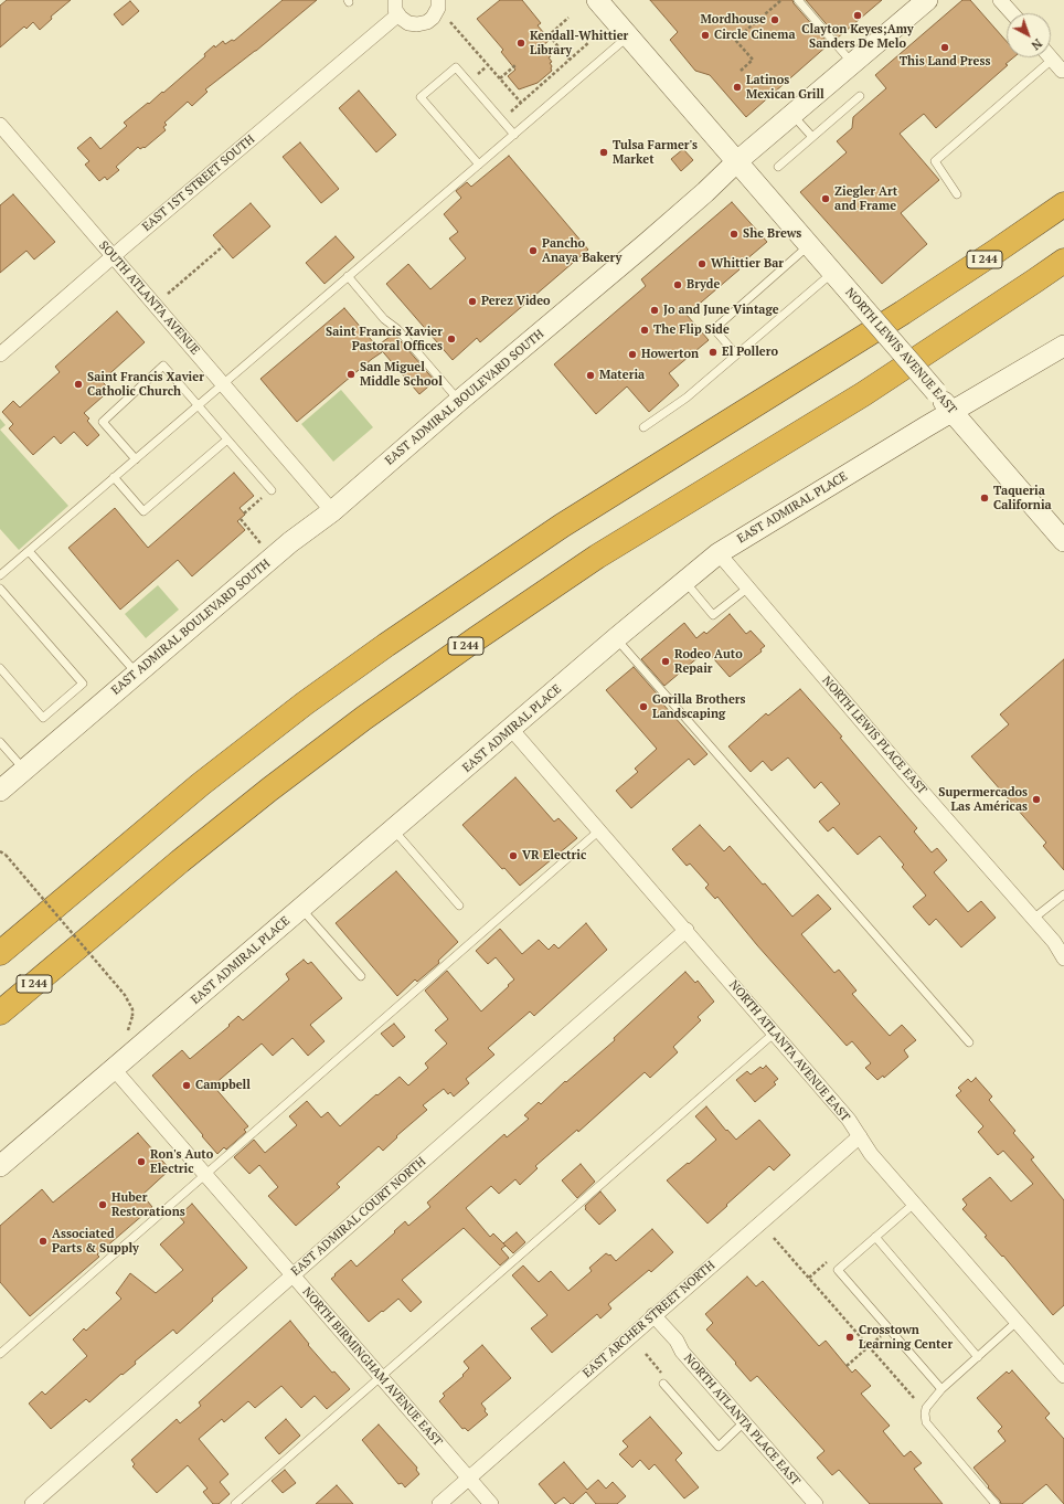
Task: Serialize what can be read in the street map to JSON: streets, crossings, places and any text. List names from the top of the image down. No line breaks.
{"streets":{"highway":["I 244"],"main road":["NORTH LEWIS AVENUE EAST","EAST ADMIRAL BOULEVARD SOUTH","EAST ADMIRAL PLACE"],"street":["EAST 1ST STREET SOUTH","SOUTH ATLANTA AVENUE","NORTH LEWIS PLACE EAST","NORTH ATLANTA AVENUE EAST","EAST ADMIRAL COURT NORTH","EAST ARCHER STREET NORTH","NORTH BIRMINGHAM AVENUE EAST","NORTH ATLANTA PLACE EAST"]},"crossings":[["EAST 1ST STREET SOUTH","SOUTH ATLANTA AVENUE"],["SOUTH ATLANTA AVENUE","EAST ADMIRAL BOULEVARD SOUTH"],["NORTH LEWIS AVENUE EAST","EAST ADMIRAL BOULEVARD SOUTH"],["NORTH LEWIS AVENUE EAST","EAST ADMIRAL PLACE"],["EAST ADMIRAL PLACE","NORTH LEWIS PLACE EAST"],["EAST ADMIRAL PLACE","NORTH ATLANTA AVENUE EAST"],["EAST ADMIRAL PLACE","NORTH BIRMINGHAM AVENUE EAST"],["NORTH ATLANTA AVENUE EAST","EAST ADMIRAL COURT NORTH"],["NORTH ATLANTA AVENUE EAST","EAST ARCHER STREET NORTH"],["EAST ADMIRAL COURT NORTH","NORTH BIRMINGHAM AVENUE EAST"],["EAST ARCHER STREET NORTH","NORTH BIRMINGHAM AVENUE EAST"],["EAST ARCHER STREET NORTH","NORTH ATLANTA PLACE EAST"]],"places":["Clayton Keyes;Amy Sanders De Melo","Mordhouse","Circle Cinema","Kendall-Whittier Library","This Land Press","Latinos Mexican Grill","Tulsa Farmer's Market","Ziegler Art and Frame","She Brews","Pancho Anaya Bakery","Whittier Bar","Bryde","Perez Video","Jo and June Vintage","The Flip Side","Saint Francis Xavier Pastoral Offices","El Pollero","Howerton","San Miguel Middle School","Materia","Saint Francis Xavier Catholic Church","Taqueria California","Rodeo Auto Repair","Gorilla Brothers Landscaping","Supermercados Las Américas","VR Electric","Campbell","Ron's Auto Electric","Huber Restorations","Associated Parts & Supply","Crosstown Learning Center"],"north":"bottom right"}
